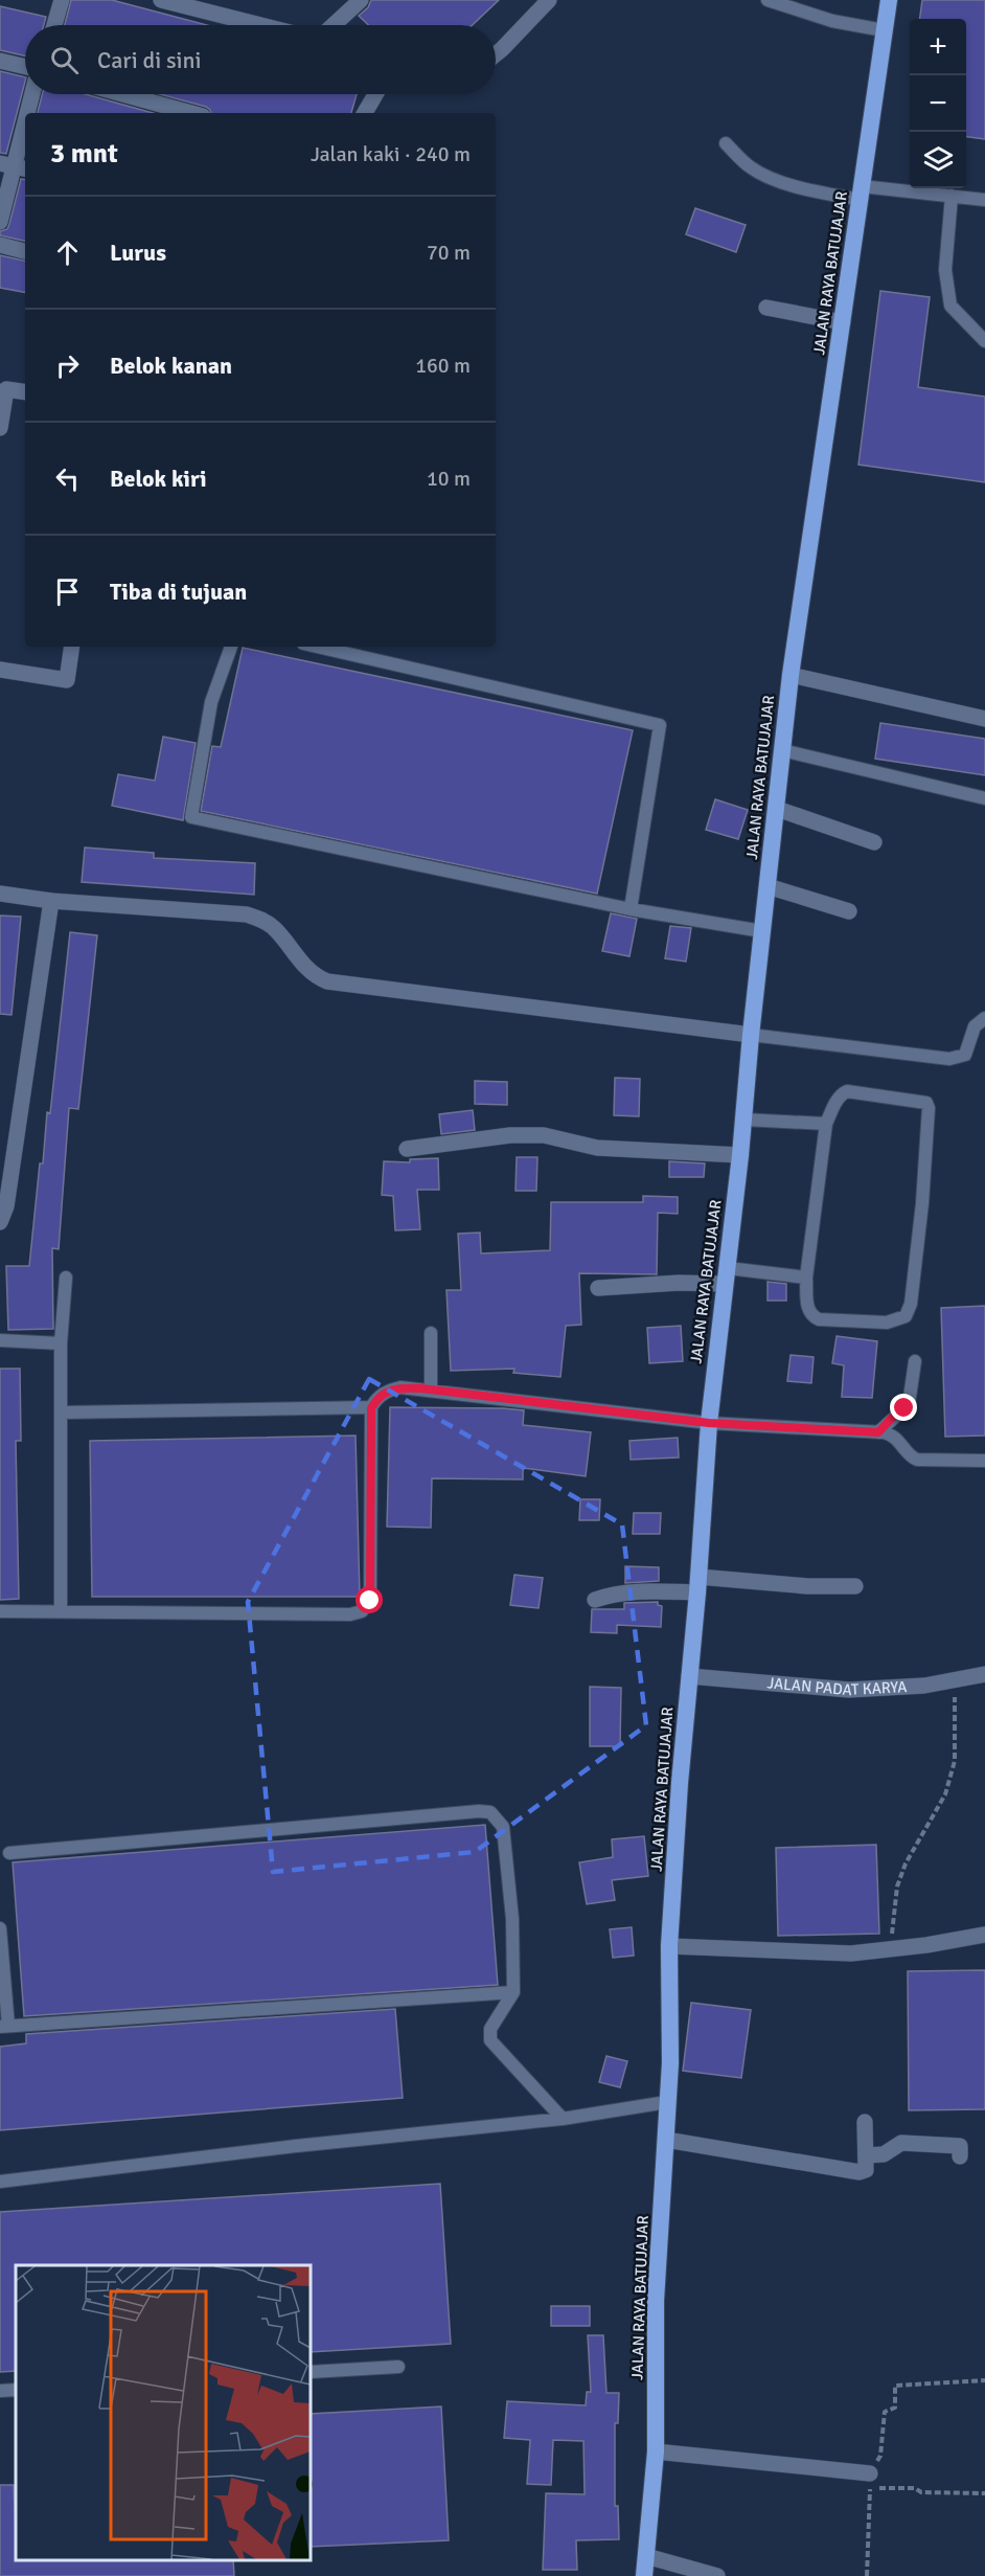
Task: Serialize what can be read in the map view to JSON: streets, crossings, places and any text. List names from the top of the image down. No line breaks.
{"streets":{"highway":["JALAN RAYA BATUJAJAR"],"street":["JALAN PADAT KARYA"]},"crossings":[["JALAN RAYA BATUJAJAR","JALAN PADAT KARYA"]],"page":{"map_buttons":["+","−"],"search":"Cari di sini","heading":["3 mnt","Jalan kaki · 240 m"],"list":[["Lurus","70 m"],["Belok kanan","160 m"],["Belok kiri","10 m"],"Tiba di tujuan"]}}
